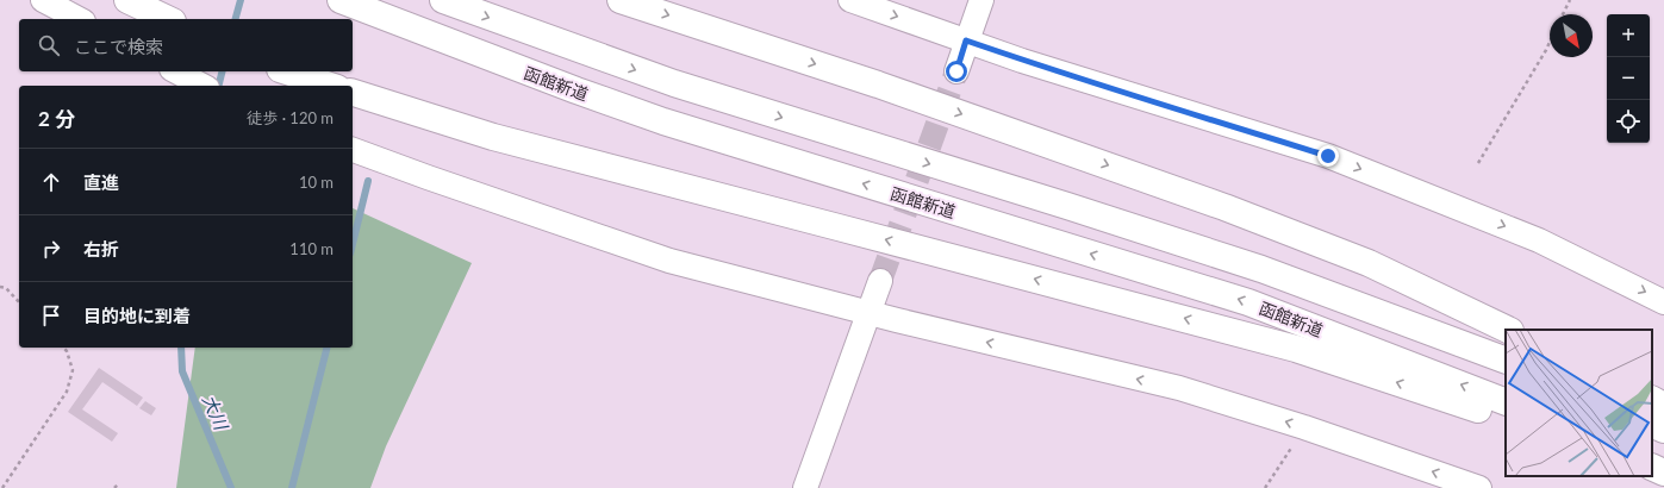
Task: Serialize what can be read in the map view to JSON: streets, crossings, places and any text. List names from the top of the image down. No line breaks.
{"streets":{"highway":["函館新道"]},"water":["大川"],"north":"bottom right","page":{"map_buttons":["+","−"],"search":"ここで検索","heading":["2 分","徒歩 · 120 m"],"list":[["直進","10 m"],["右折","110 m"],"目的地に到着"]}}
